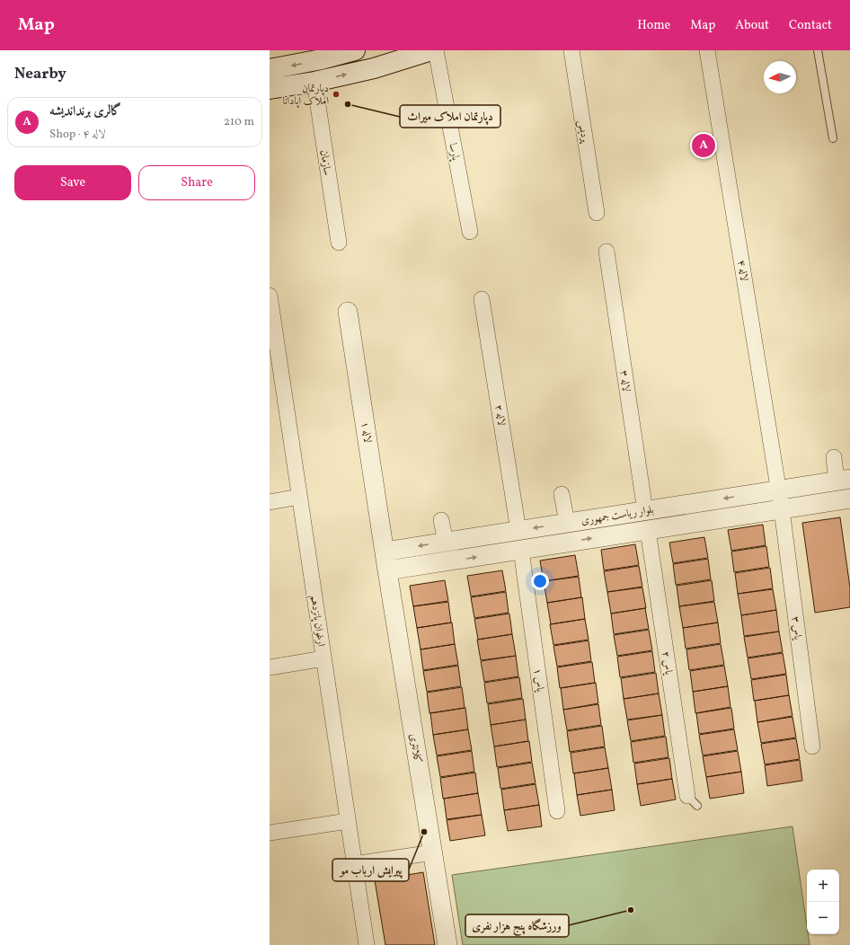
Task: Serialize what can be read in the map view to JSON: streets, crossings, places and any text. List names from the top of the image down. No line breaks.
{"streets":{"street":["پردیس","پارسا","سازمان","لاله ۴","لاله ۳","لاله ۲","لاله ۱","بلوار ریاست جمهوری","ارغوان پانزدهم","یاس ۳","یاس ۲","یاس ۱","کلانتری"]},"crossings":[["لاله ۴","بلوار ریاست جمهوری"],["لاله ۴","یاس ۳"],["لاله ۳","بلوار ریاست جمهوری"],["لاله ۲","بلوار ریاست جمهوری"],["لاله ۱","بلوار ریاست جمهوری"],["لاله ۱","کلانتری"],["بلوار ریاست جمهوری","یاس ۳"],["بلوار ریاست جمهوری","یاس ۲"],["بلوار ریاست جمهوری","یاس ۱"],["بلوار ریاست جمهوری","کلانتری"]],"places":["دپارتمان املاک آپادانا","دپارتمان املاک میراث","پیرایش ارباب مو","ورزشگاه پنج هزار نفری"],"north":"left","page":{"header":"Map","nav":["Home","Map","About","Contact"],"heading":"Nearby","list":[{"mark":"A","name":"گالری برنداندیشه","note":"Shop · لاله ۴","value":"210 m"}],"pins":"A","buttons":["Save","Share"],"map_buttons":["+","−"]}}
